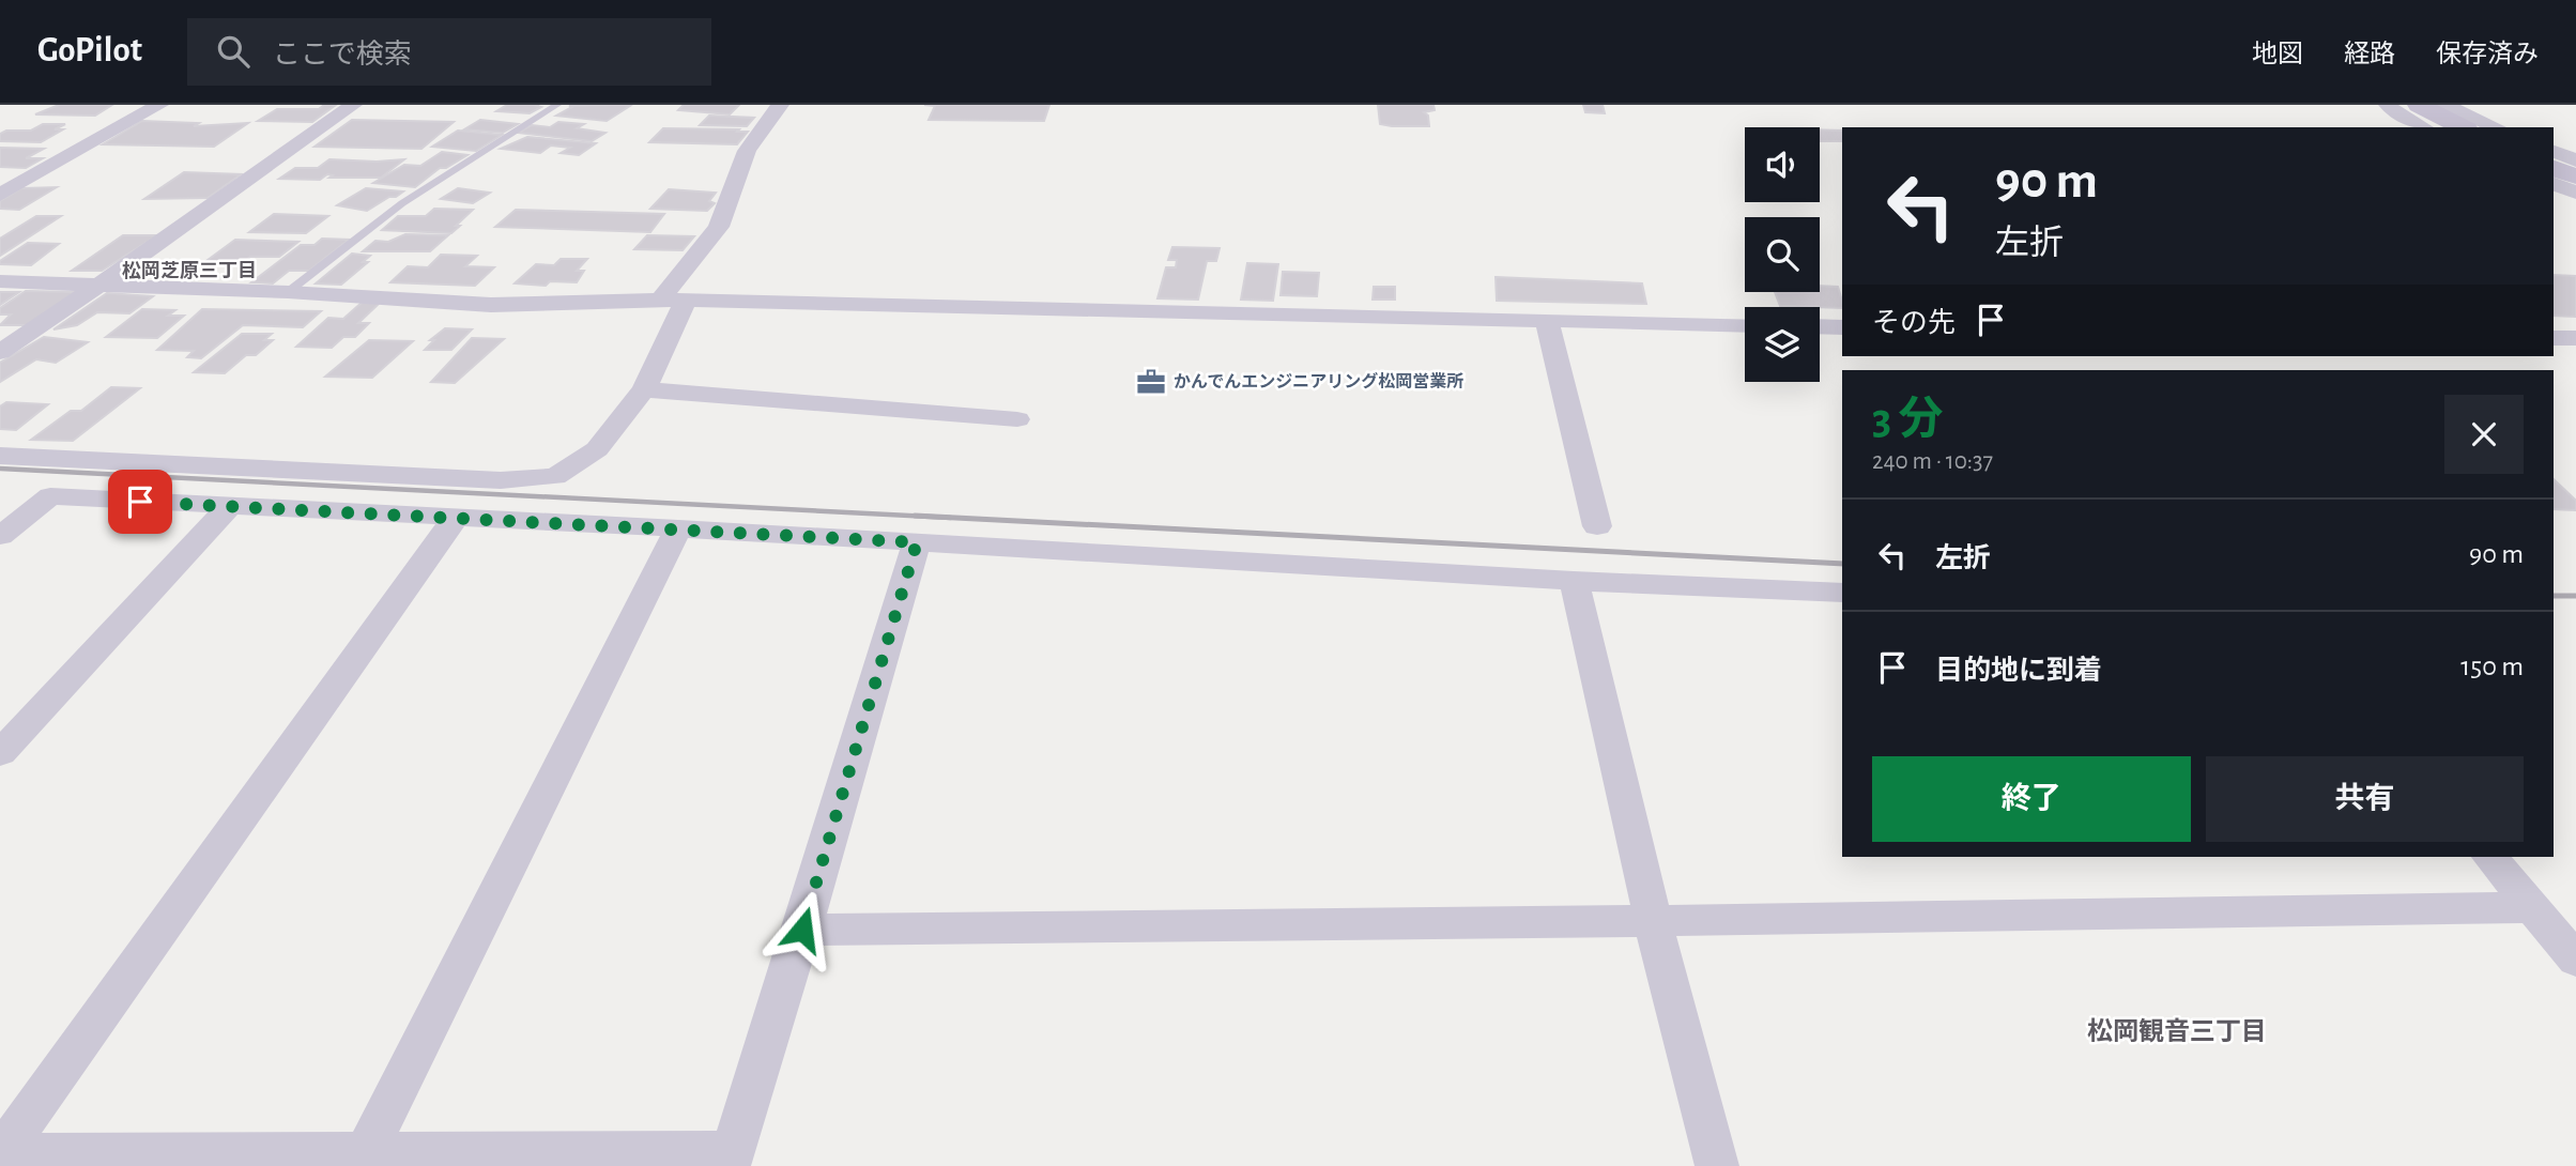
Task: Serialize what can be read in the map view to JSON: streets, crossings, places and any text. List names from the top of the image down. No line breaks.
{"districts":["松岡芝原三丁目","松岡観音三丁目"],"places":{"office":["かんでんエンジニアリング松岡営業所"]},"page":{"header":"GoPilot","search":"ここで検索","nav":["地図","経路","保存済み"],"turn":["90 m","左折"],"then":"その先","heading":["3 分","240 m · 10:37"],"list":[{"name":"左折","value":"90 m"},{"name":"目的地に到着","value":"150 m"}],"buttons":["終了","共有"]}}
